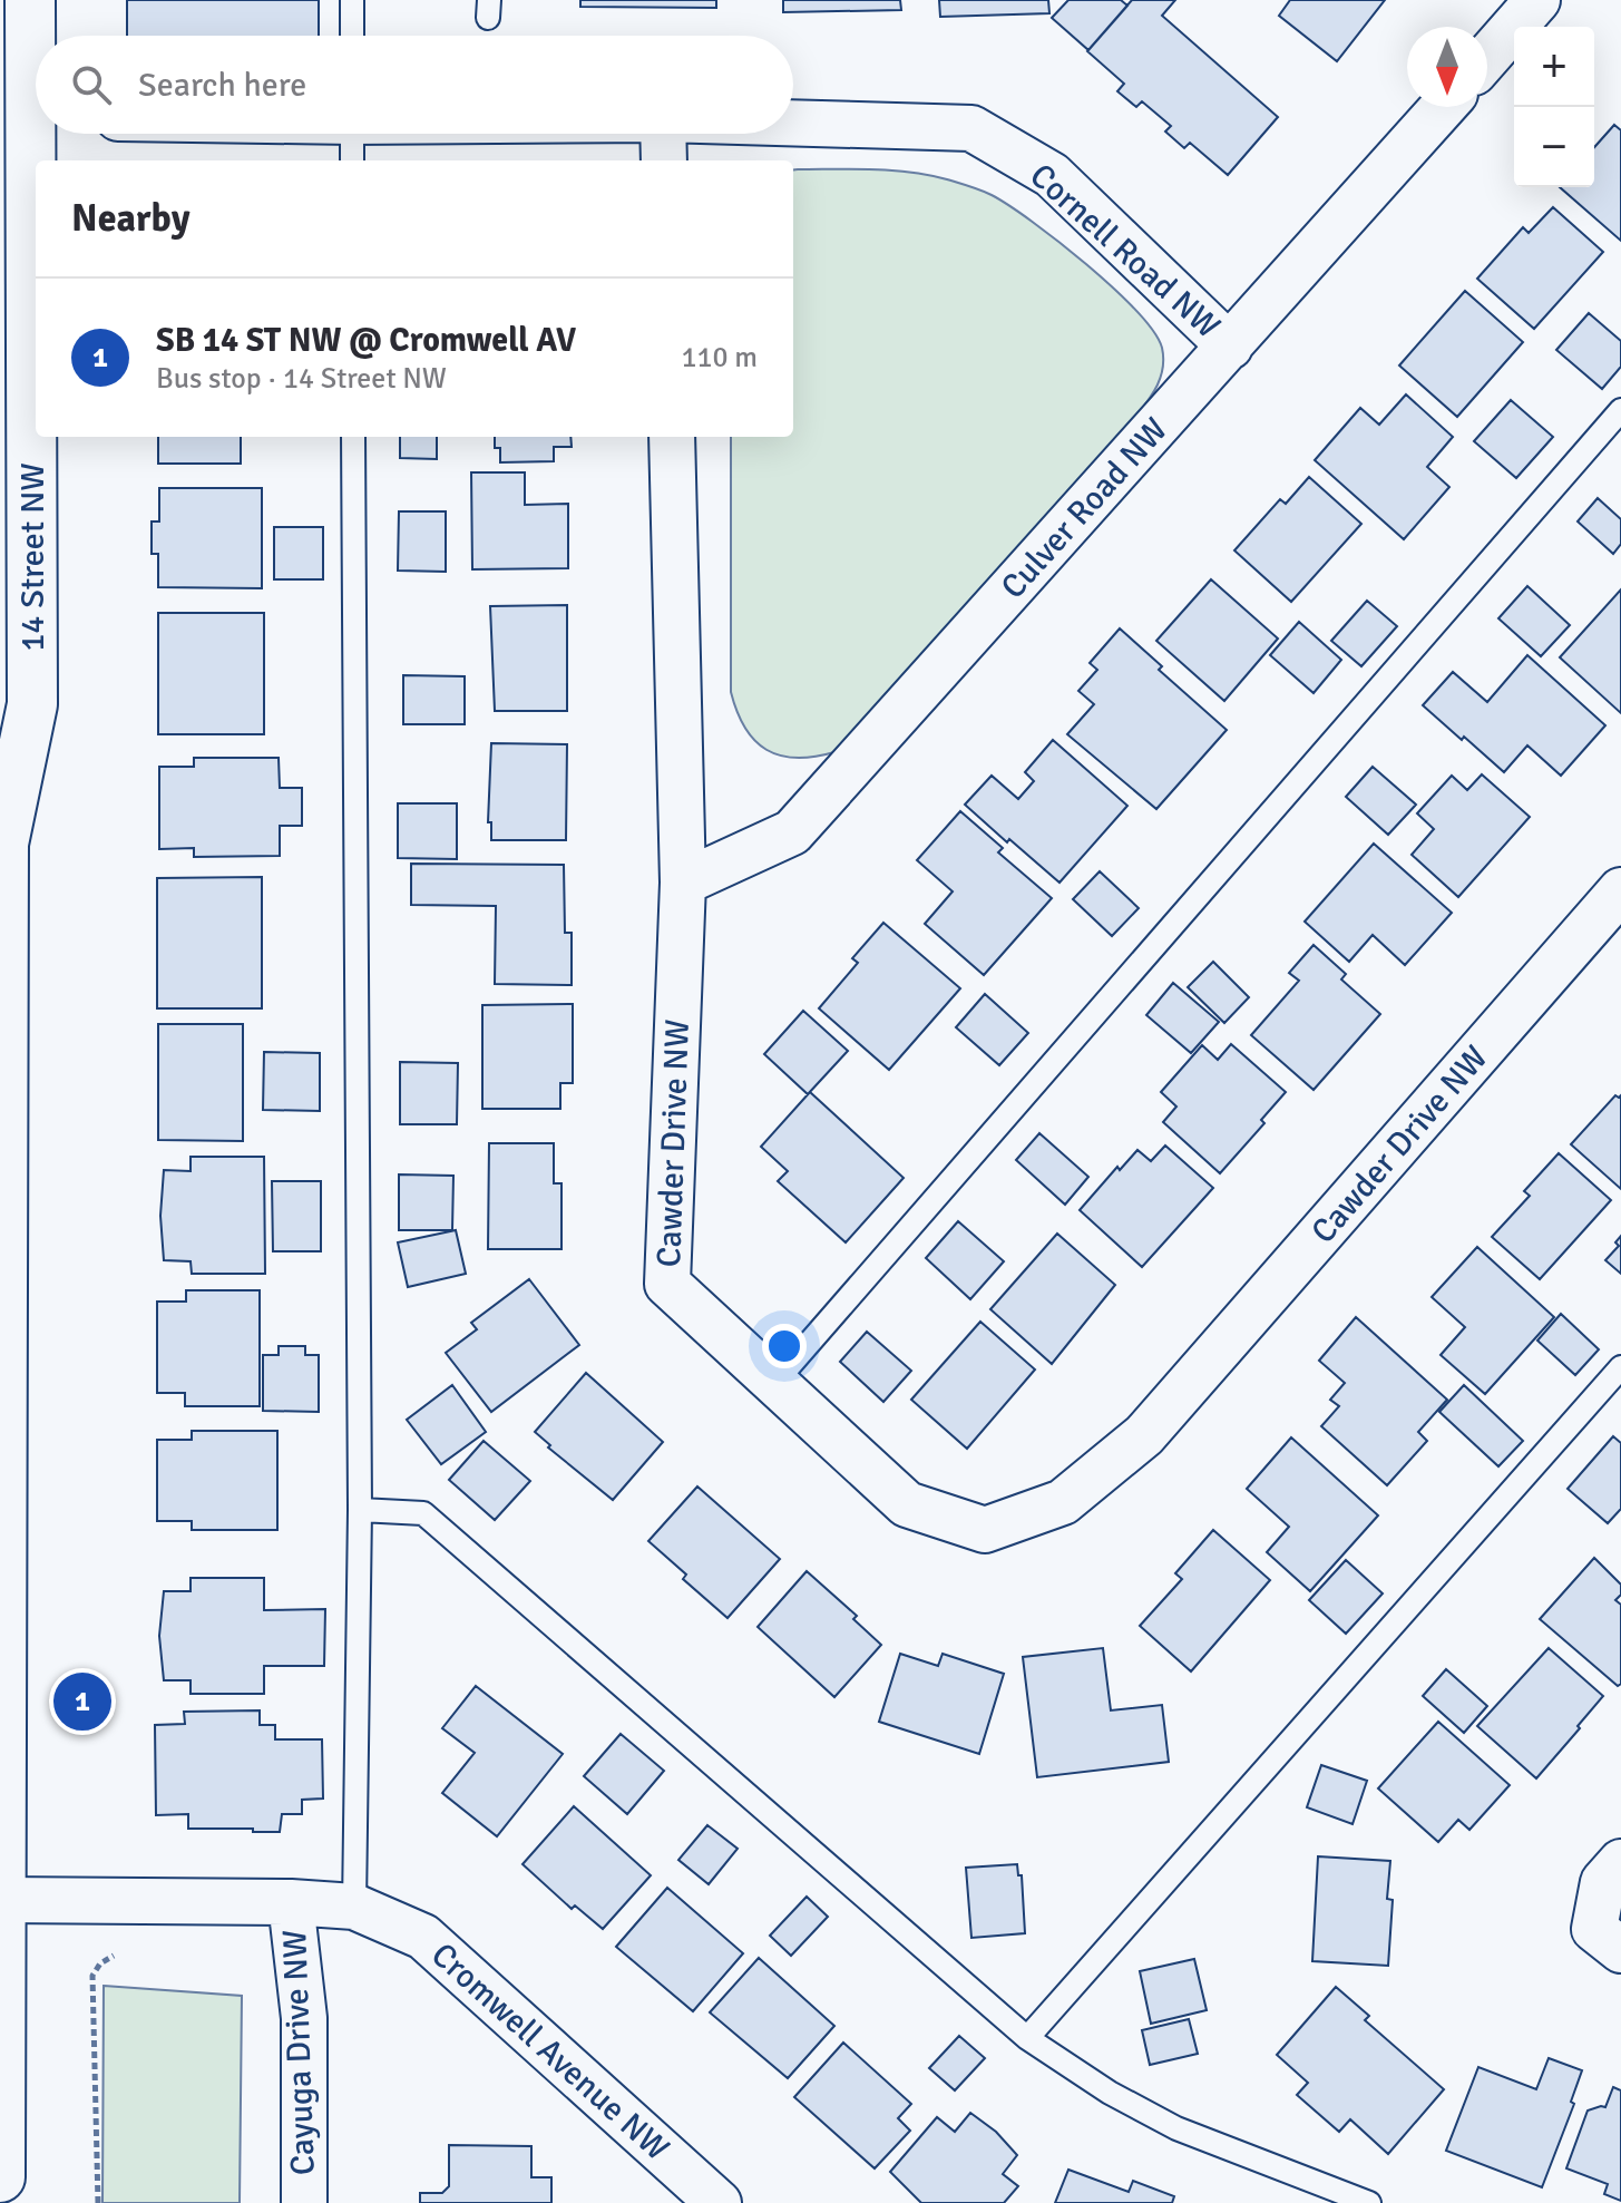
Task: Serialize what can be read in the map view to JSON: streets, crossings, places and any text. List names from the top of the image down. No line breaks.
{"streets":{"main road":["14 Street NW"],"street":["Cornell Road NW","Culver Road NW","Cawder Drive NW","Cromwell Avenue NW","Cayuga Drive NW"]},"crossings":[["Cornell Road NW","Culver Road NW"],["Culver Road NW","Cawder Drive NW"],["14 Street NW","Cromwell Avenue NW"],["Cromwell Avenue NW","Cayuga Drive NW"]],"north":"bottom","page":{"map_buttons":["+","−"],"search":"Search here","heading":"Nearby","list":[{"mark":"1","name":"SB 14 ST NW @ Cromwell AV","note":"Bus stop · 14 Street NW","value":"110 m"}],"pins":"1"}}
